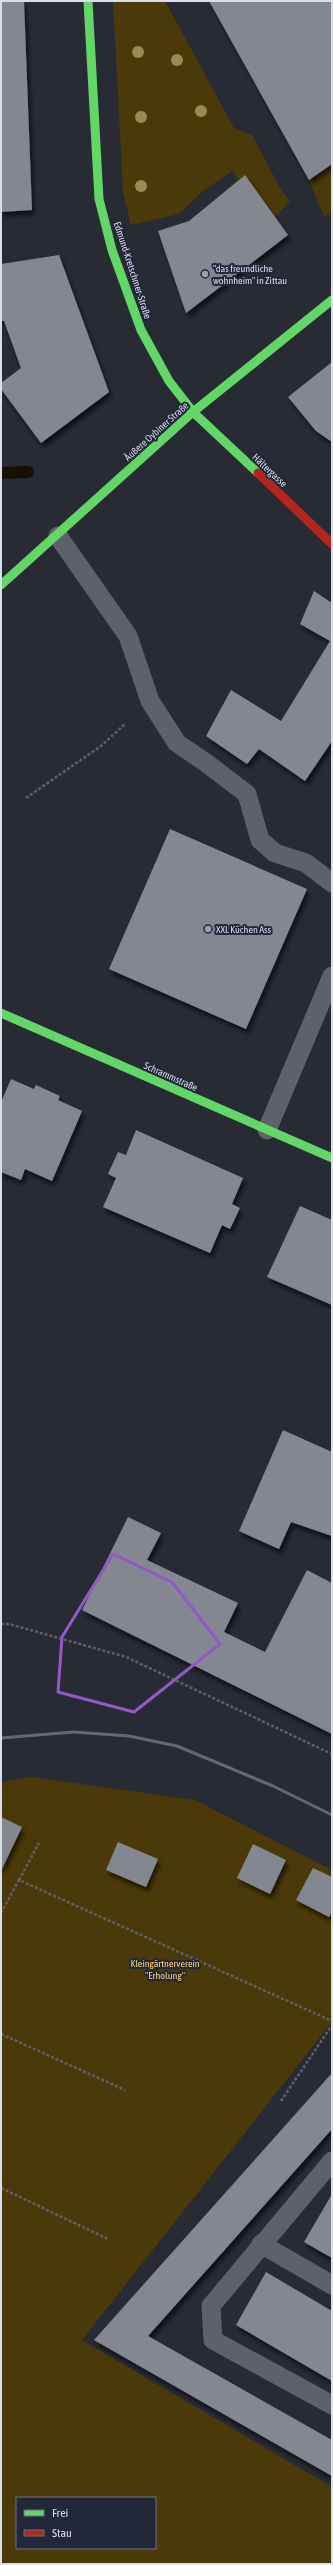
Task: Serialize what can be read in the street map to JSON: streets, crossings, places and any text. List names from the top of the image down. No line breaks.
{"streets":{"street":["Edmund-Kretschmer-Straße","Äußere Oybiner Straße","Hältergasse","Schrammstraße"]},"crossings":[["Edmund-Kretschmer-Straße","Äußere Oybiner Straße"],["Edmund-Kretschmer-Straße","Hältergasse"],["Äußere Oybiner Straße","Hältergasse"]],"parks":["Kleingärtnerverein \"Erholung\""],"places":["\"das freundliche wohnheim\" in Zittau","XXL Küchen Ass"],"legend":["Frei","Stau"]}
